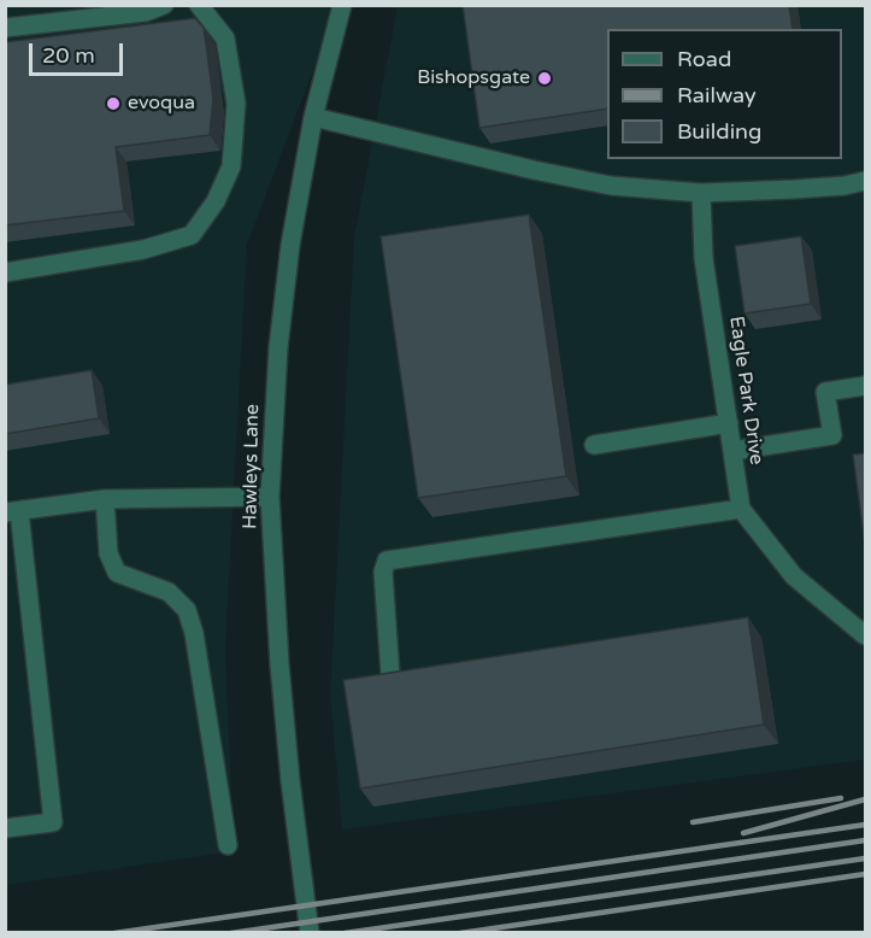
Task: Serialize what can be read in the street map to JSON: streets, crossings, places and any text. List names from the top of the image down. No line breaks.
{"streets":{"street":["Eagle Park Drive","Hawleys Lane"]},"places":["Bishopsgate","evoqua"],"legend":["Road","Railway","Building"],"scale_bar":"20 m"}
